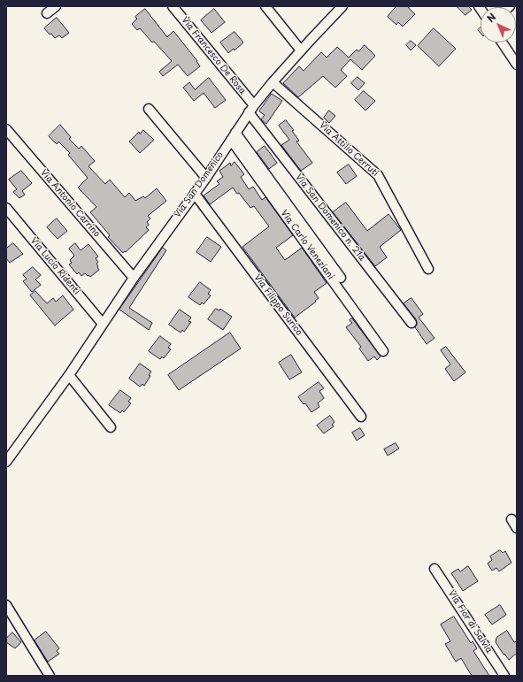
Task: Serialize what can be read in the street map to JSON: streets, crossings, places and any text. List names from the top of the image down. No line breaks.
{"streets":{"street":["Via Francesco De Rosa","Via Attilio Cerruti","Via San Domenico","Via Antonio Carrino","Via San Domenico n. 21a","Via Carlo Veneziani","Via Lucio Ridenti","Via Filippo Surico","Via Fior di Salvia"]},"crossings":[["Via Francesco De Rosa","Via San Domenico"],["Via Francesco De Rosa","Via San Domenico n. 21a"],["Via Attilio Cerruti","Via San Domenico"],["Via San Domenico","Via Antonio Carrino"],["Via San Domenico","Via San Domenico n. 21a"],["Via San Domenico","Via Carlo Veneziani"],["Via San Domenico","Via Lucio Ridenti"],["Via San Domenico","Via Filippo Surico"]],"north":"top left"}
